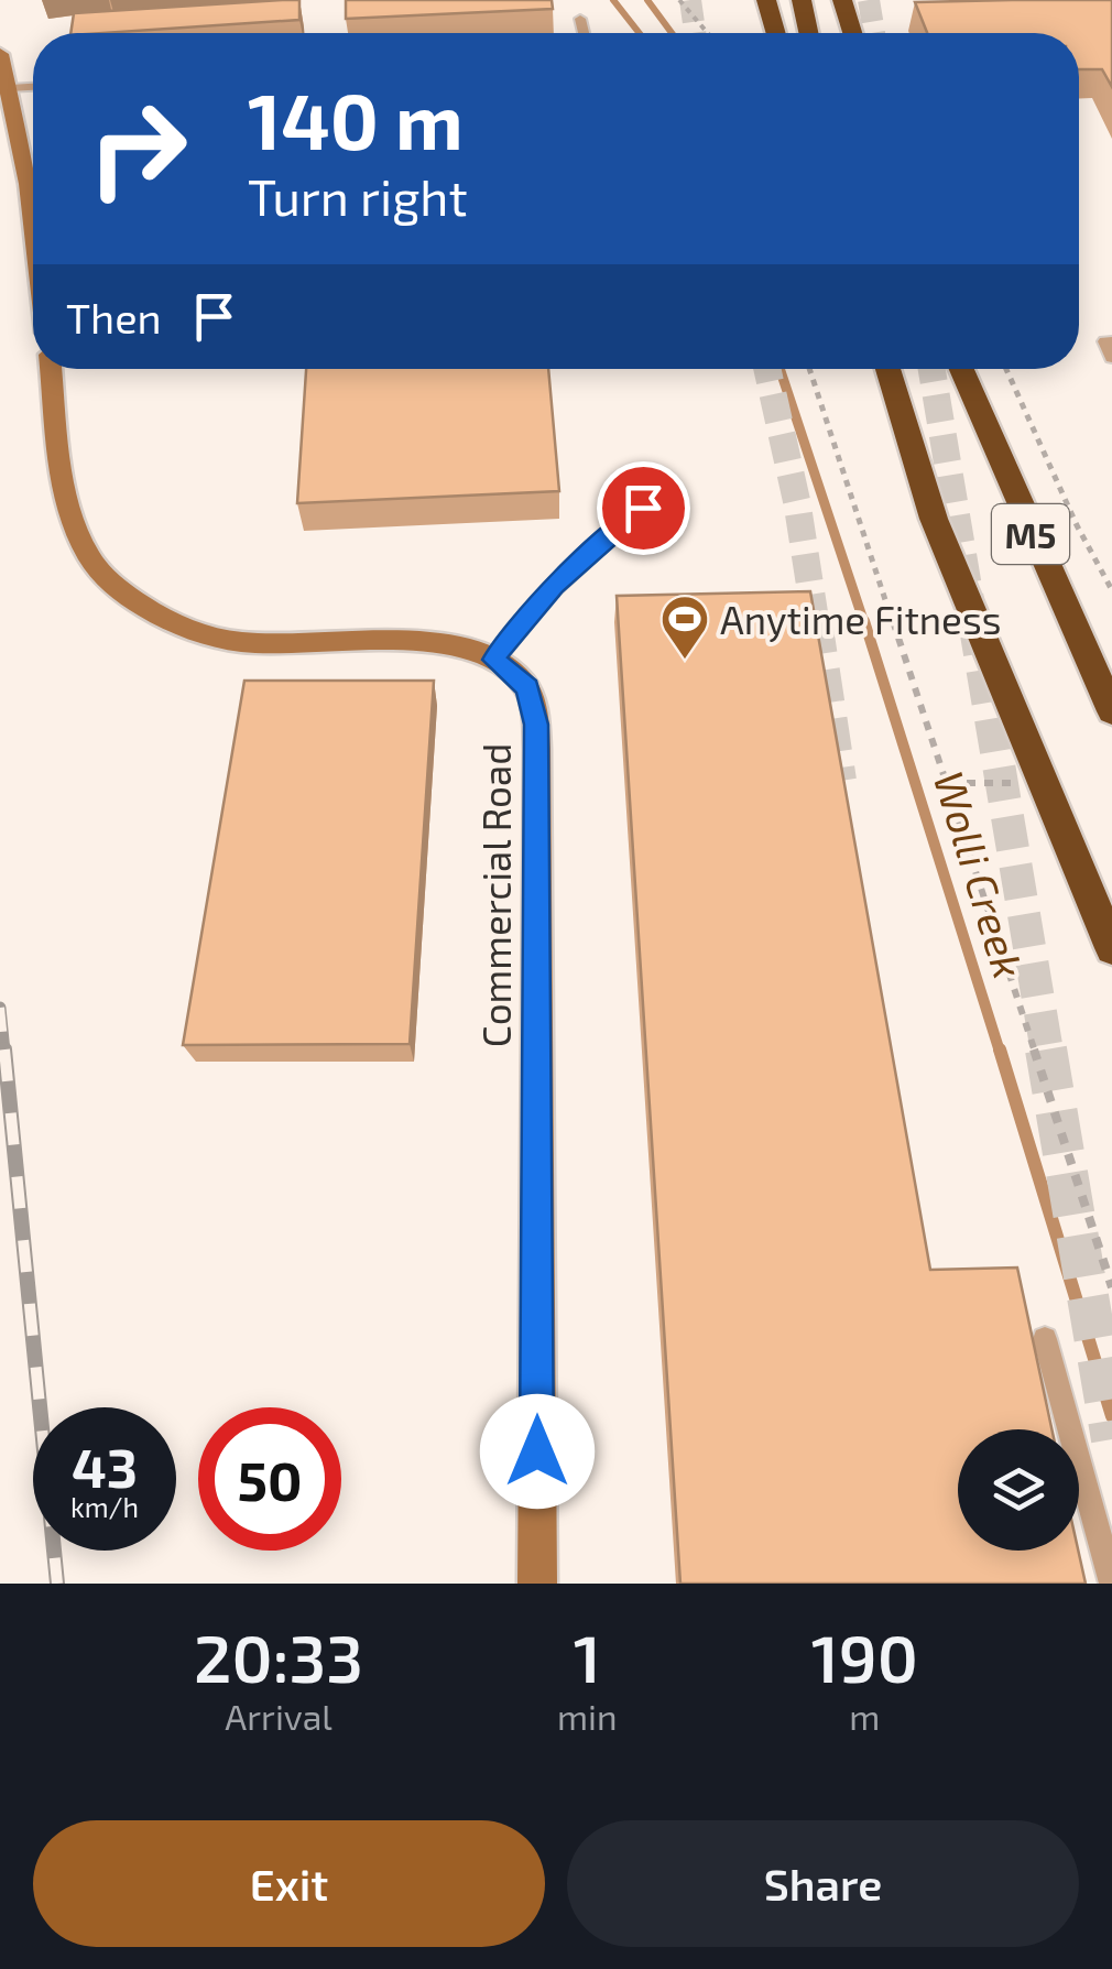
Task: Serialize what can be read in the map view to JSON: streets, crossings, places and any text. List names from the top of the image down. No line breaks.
{"streets":{"highway":["M5"],"main road":["Commercial Road"]},"water":["Wolli Creek"],"places":{"sports":["Anytime Fitness"]},"page":{"turn":["140 m","Turn right"],"then":"Then","speed":"43 km/h","limit":"50","eta":["20:33","Arrival","1","min","190","m"],"buttons":["Exit","Share"]}}
